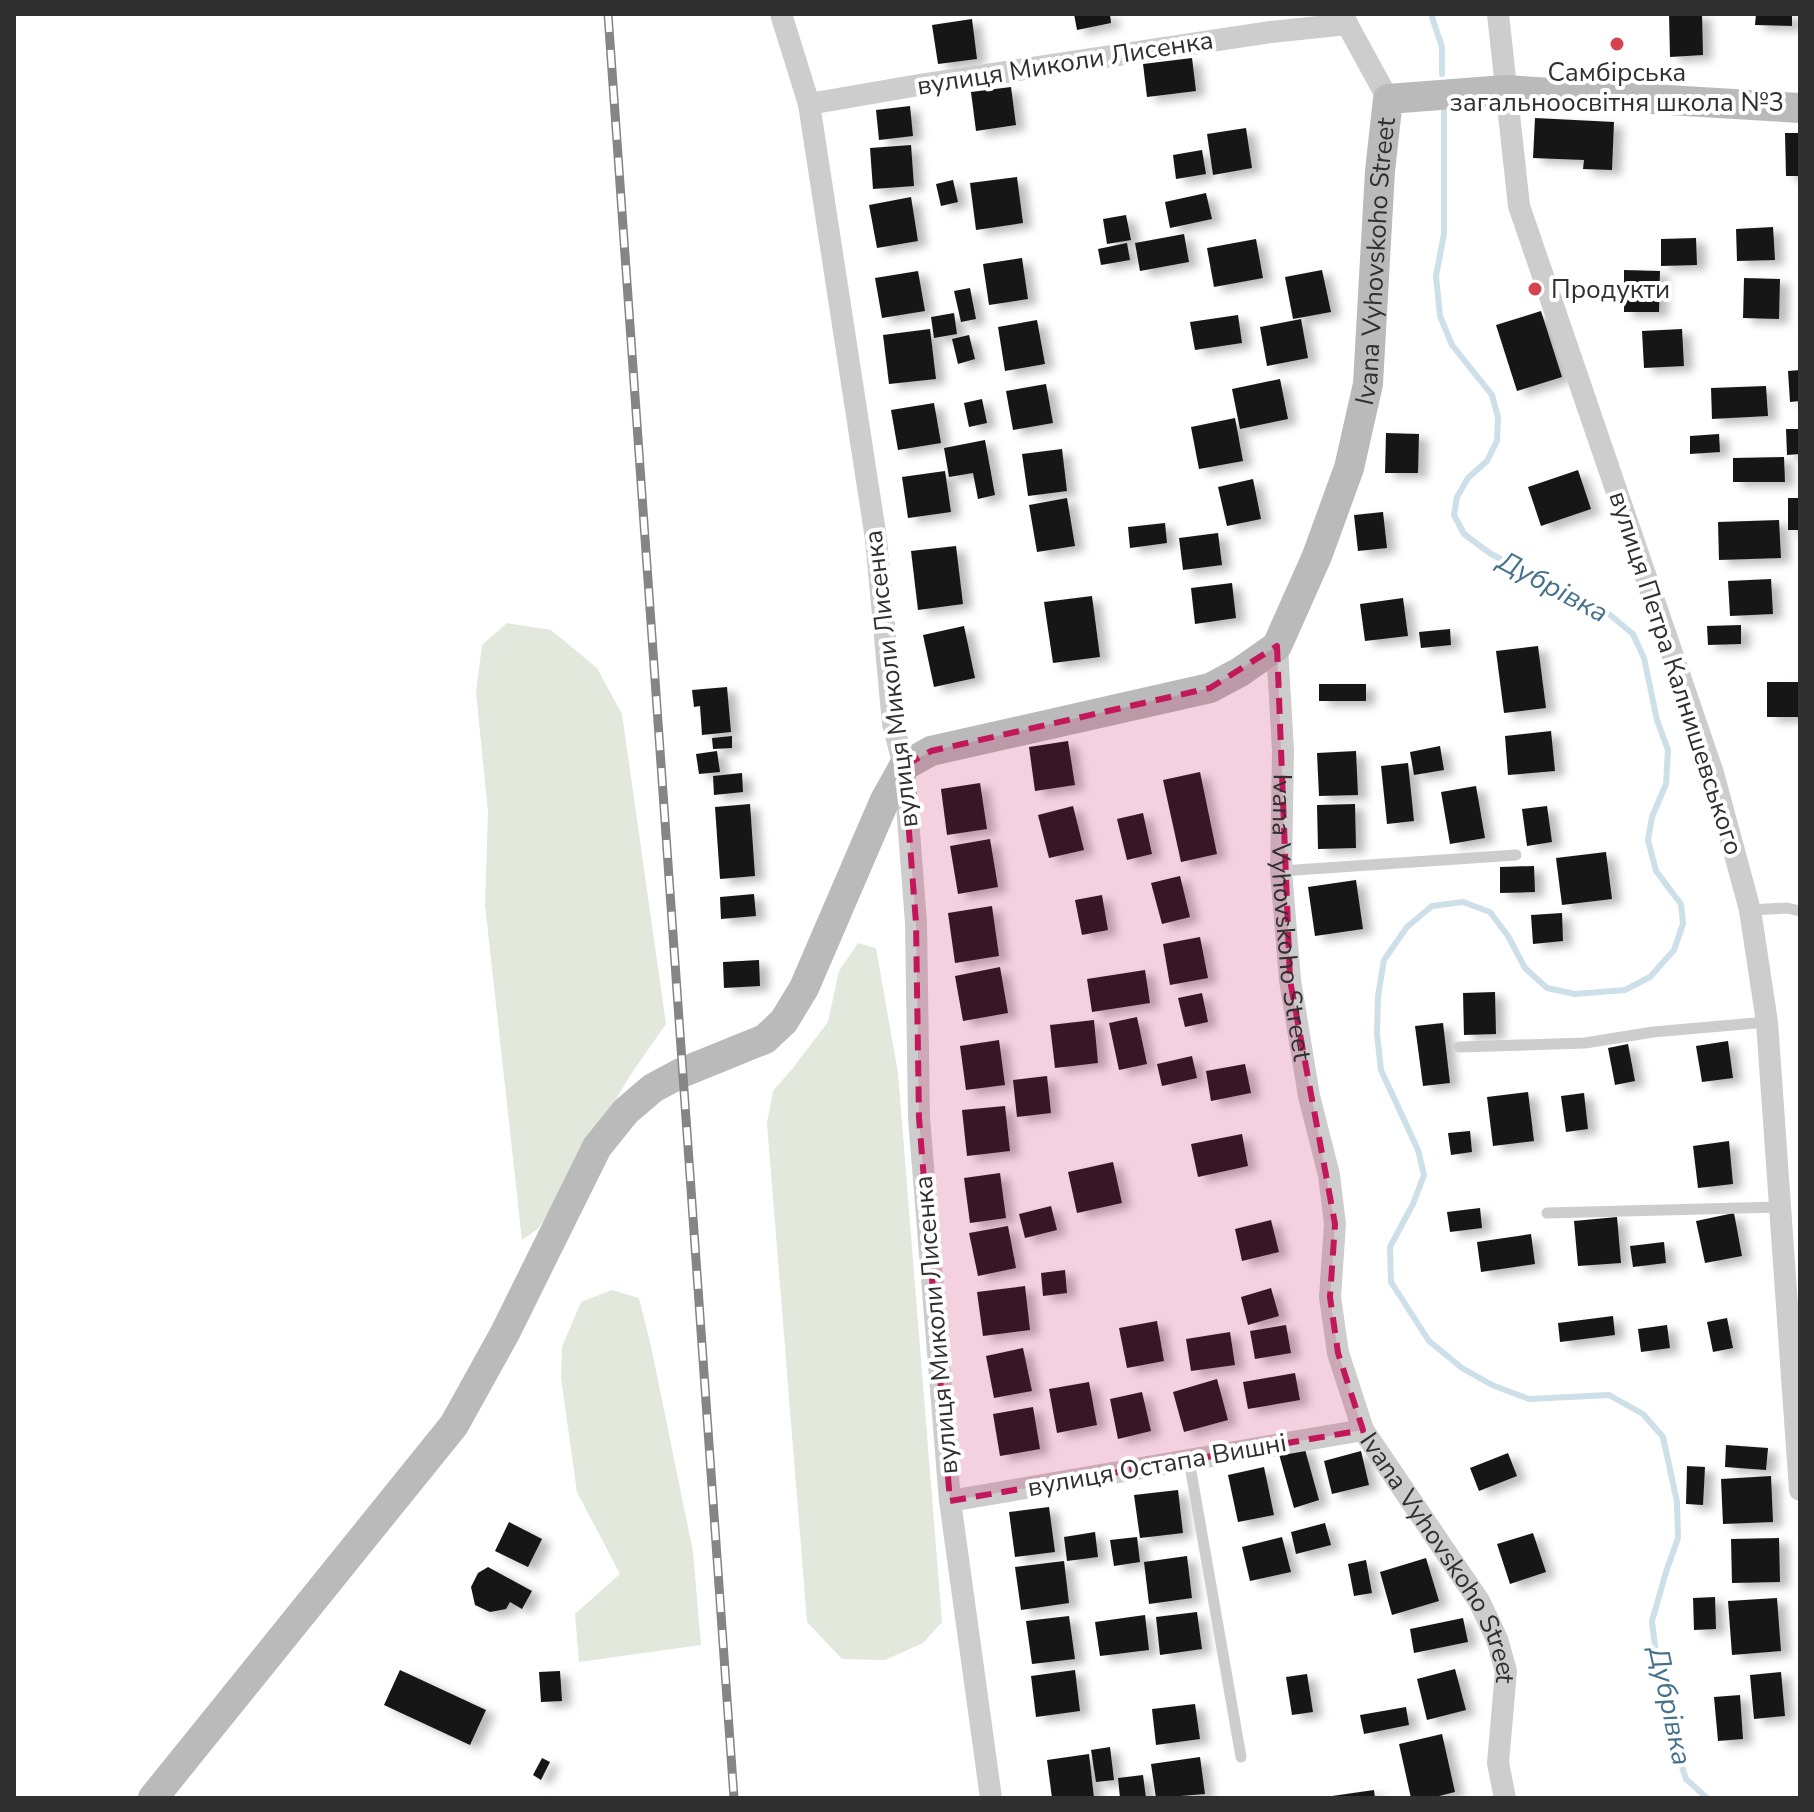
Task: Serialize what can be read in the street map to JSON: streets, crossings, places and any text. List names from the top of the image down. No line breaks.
{"streets":{"main road":["Ivana Vyhovskoho Street"],"street":["вулиця Миколи Лисенка","вулиця Петра Калнишевського","вулиця Остапа Вишні"]},"crossings":[["вулиця Миколи Лисенка","Ivana Vyhovskoho Street"],["вулиця Миколи Лисенка","вулиця Остапа Вишні"],["Ivana Vyhovskoho Street","вулиця Остапа Вишні"]],"water":["Дубрівка"],"places":["Самбірська загальноосвітня школа №3","Продукти"]}
